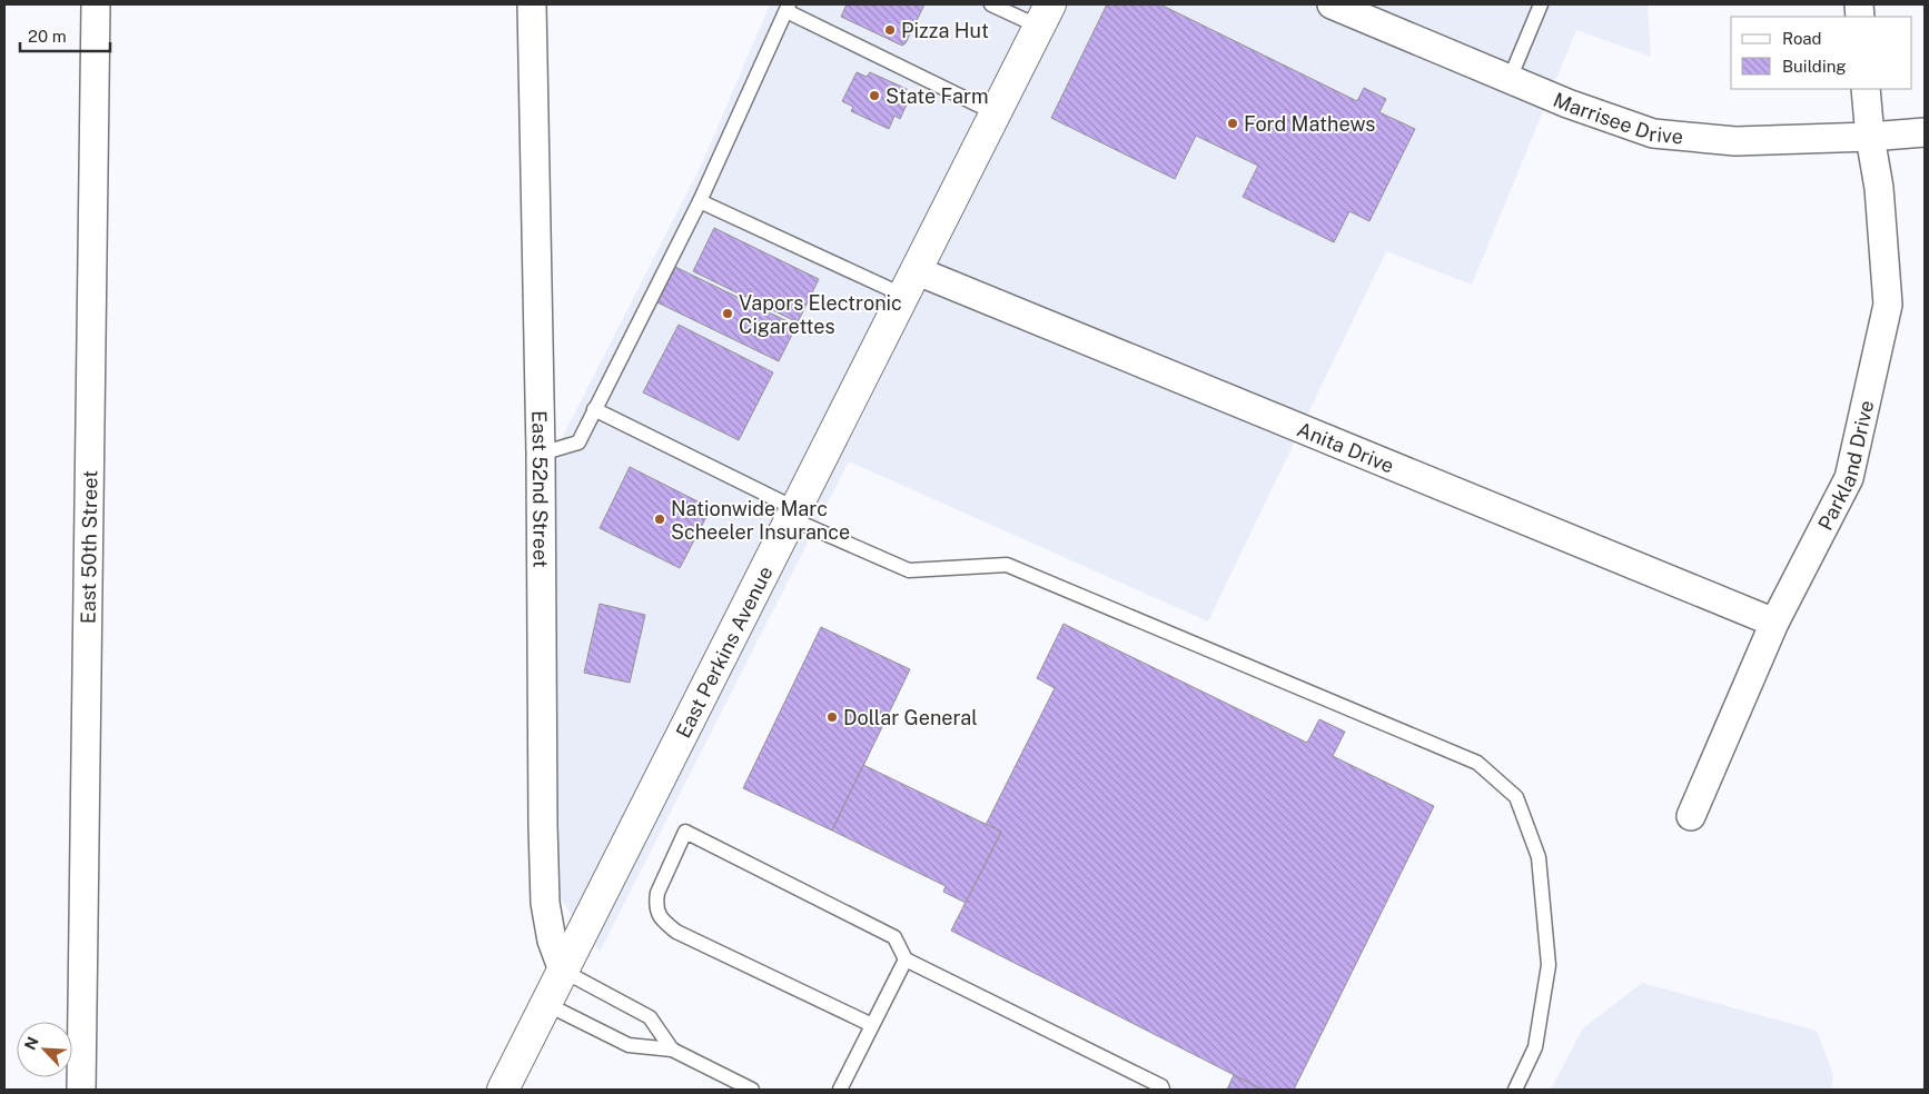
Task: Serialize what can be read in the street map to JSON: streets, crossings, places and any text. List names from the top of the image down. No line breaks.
{"streets":{"main road":["East Perkins Avenue"],"street":["Marrisee Drive","Anita Drive","Parkland Drive","East 52nd Street","East 50th Street"]},"crossings":[["Marrisee Drive","Parkland Drive"],["Anita Drive","Parkland Drive"],["Anita Drive","East Perkins Avenue"],["East 52nd Street","East Perkins Avenue"]],"places":["Pizza Hut","State Farm","Ford Mathews","Vapors Electronic Cigarettes","Nationwide Marc Scheeler Insurance","Dollar General"],"legend":["Road","Building"],"scale_bar":"20 m","north":"top left"}
